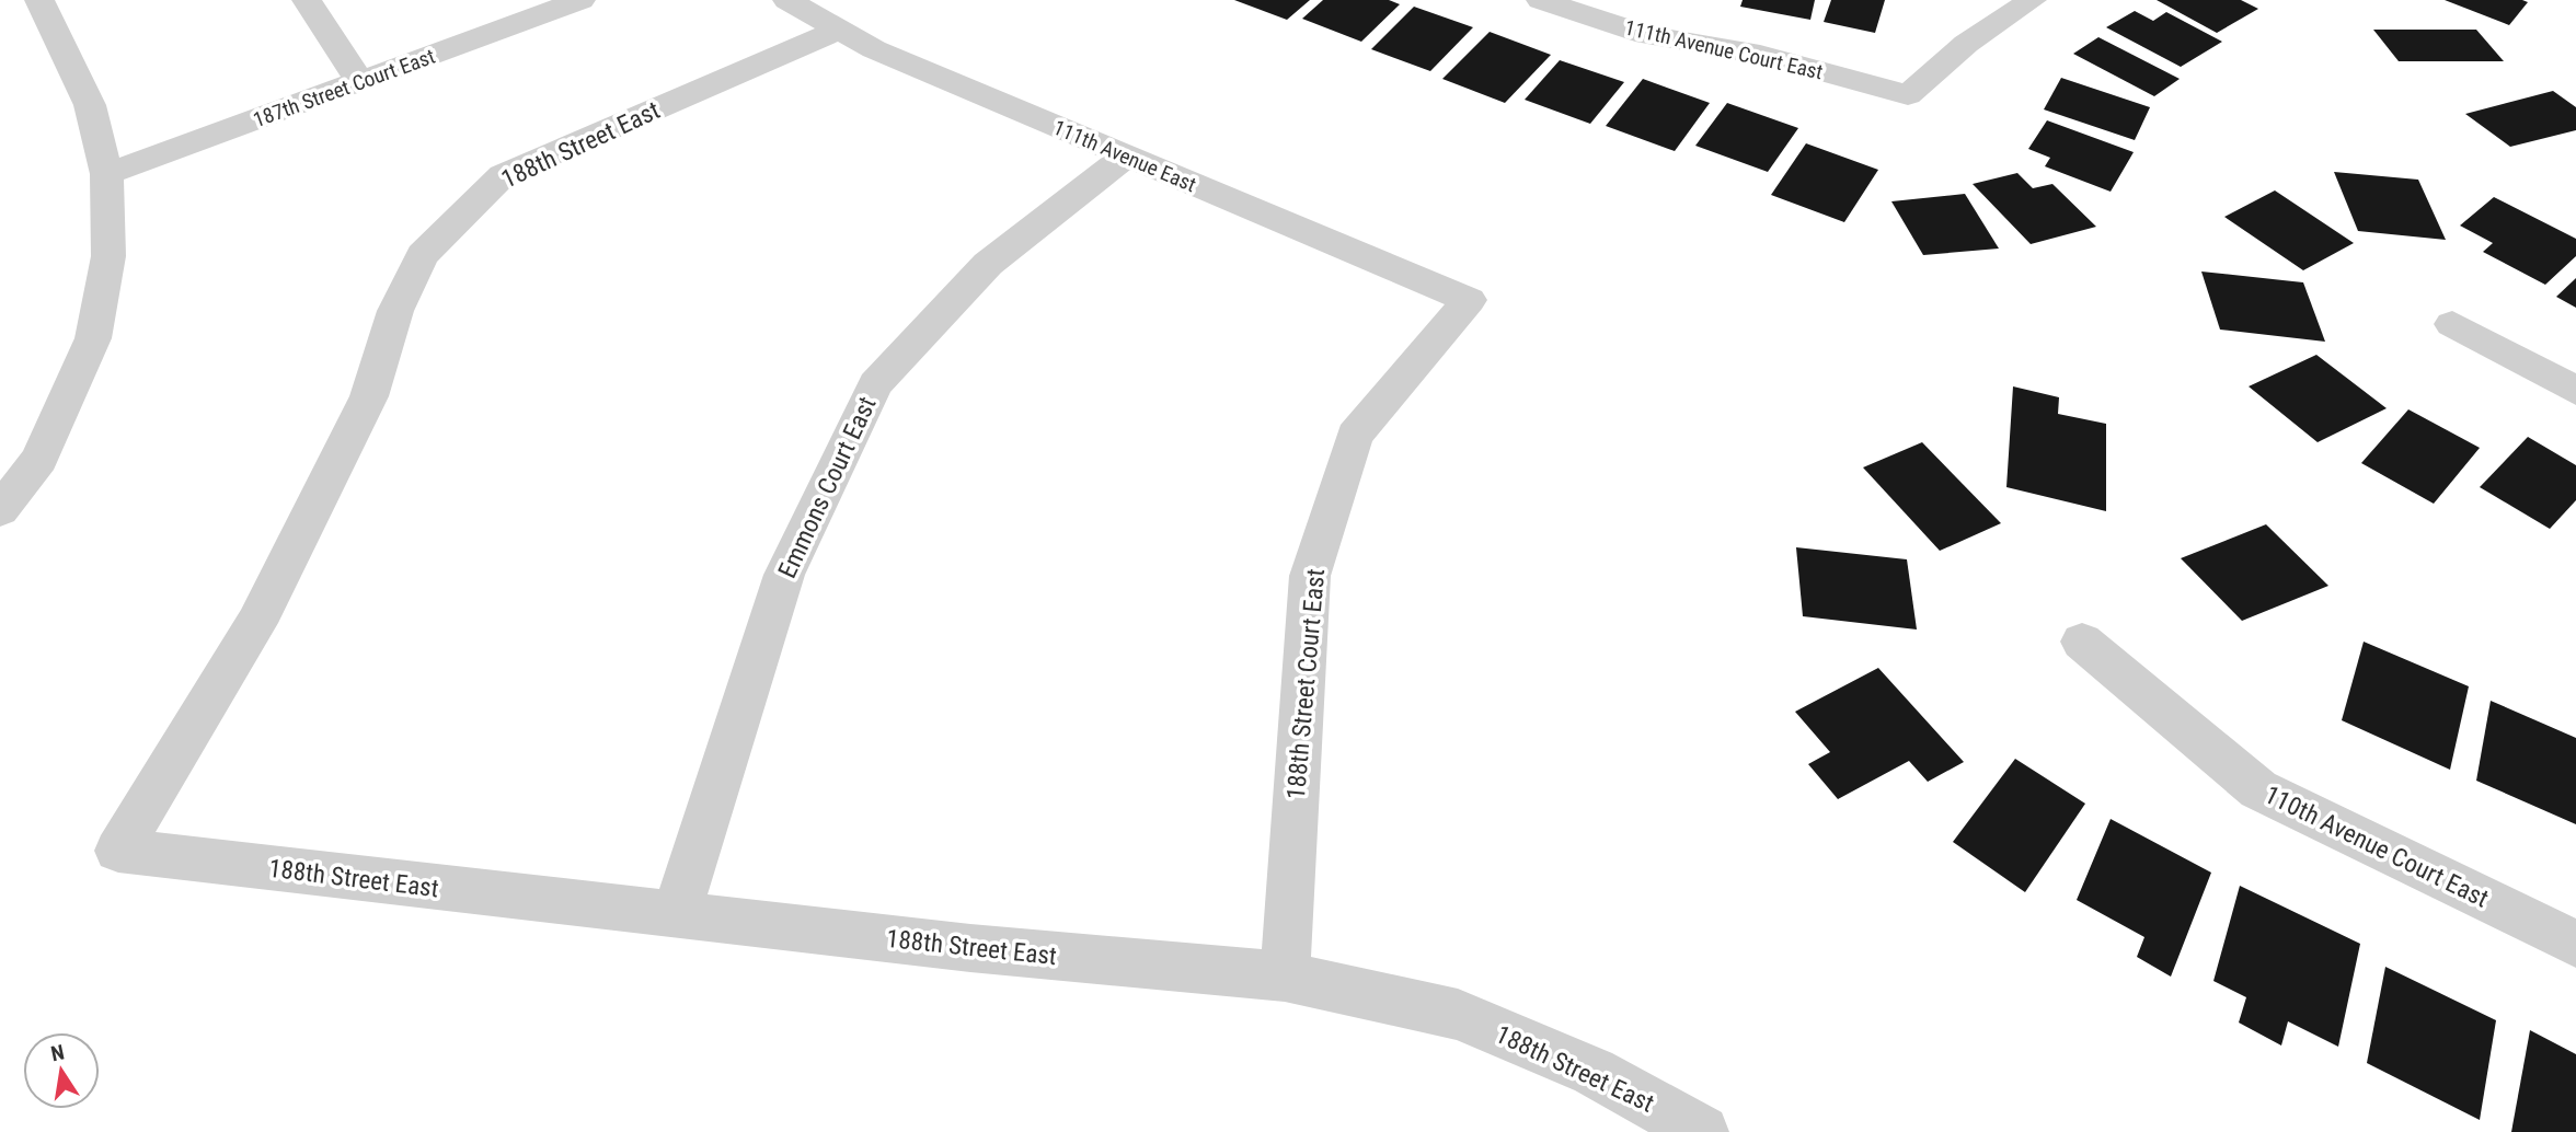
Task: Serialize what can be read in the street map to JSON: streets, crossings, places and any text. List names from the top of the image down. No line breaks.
{"streets":{"street":["111th Avenue Court East","187th Street Court East","188th Street East","111th Avenue East","Emmons Court East","188th Street Court East","110th Avenue Court East"]},"crossings":[["188th Street East","111th Avenue East"],["188th Street East","Emmons Court East"],["188th Street East","188th Street Court East"],["111th Avenue East","Emmons Court East"],["111th Avenue East","188th Street Court East"]],"north":"top"}
